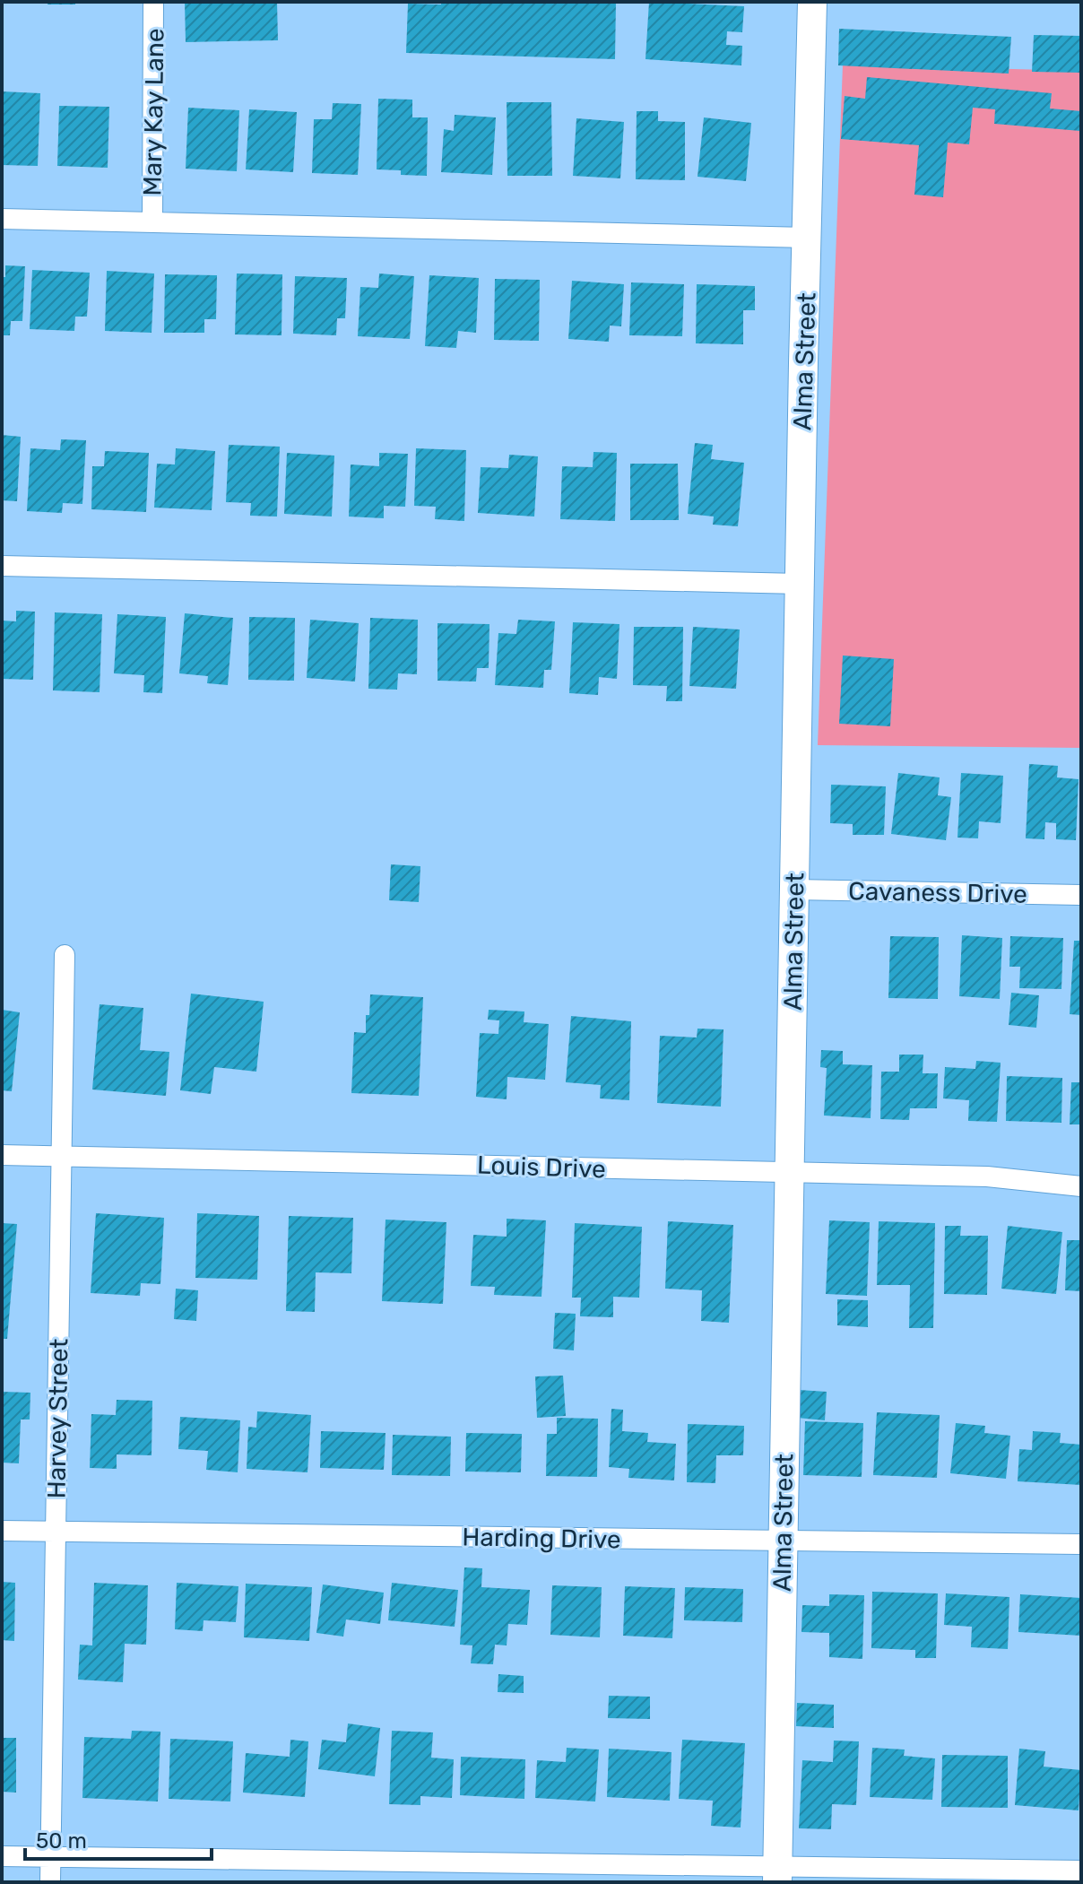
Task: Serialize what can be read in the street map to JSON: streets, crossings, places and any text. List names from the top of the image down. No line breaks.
{"streets":{"street":["Mary Kay Lane","Alma Street","Cavaness Drive","Louis Drive","Harvey Street","Harding Drive"]},"crossings":[["Alma Street","Cavaness Drive"],["Alma Street","Louis Drive"],["Alma Street","Harding Drive"],["Louis Drive","Harvey Street"],["Harvey Street","Harding Drive"]],"scale_bar":"50 m"}
